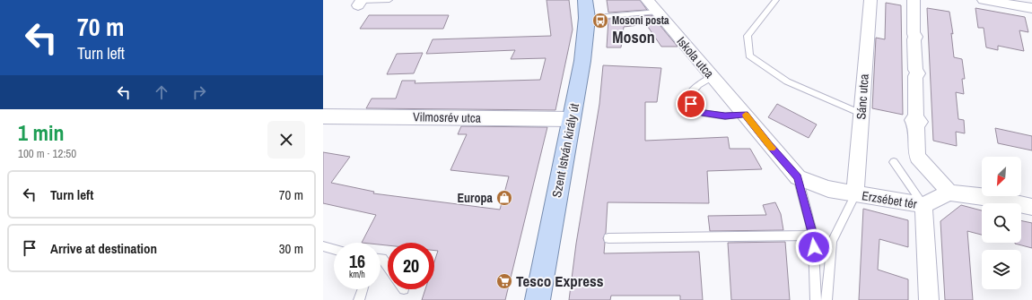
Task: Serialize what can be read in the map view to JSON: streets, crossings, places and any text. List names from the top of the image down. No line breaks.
{"streets":{"main road":["Vilmosrév utca","Szent István király út"],"street":["Iskola utca","Sánc utca","Erzsébet tér"]},"crossings":[["Iskola utca","Erzsébet tér"],["Sánc utca","Erzsébet tér"],["Vilmosrév utca","Szent István király út"]],"districts":["Moson"],"places":{"bus stop":["Mosoni posta"],"shop":["Europa"],"supermarket":["Tesco Express"]},"north":"bottom left","page":{"turn":["70 m","Turn left"],"heading":["1 min","100 m · 12:50"],"list":[{"name":"Turn left","value":"70 m"},{"name":"Arrive at destination","value":"30 m"}],"speed":"16 km/h","limit":"20"}}
